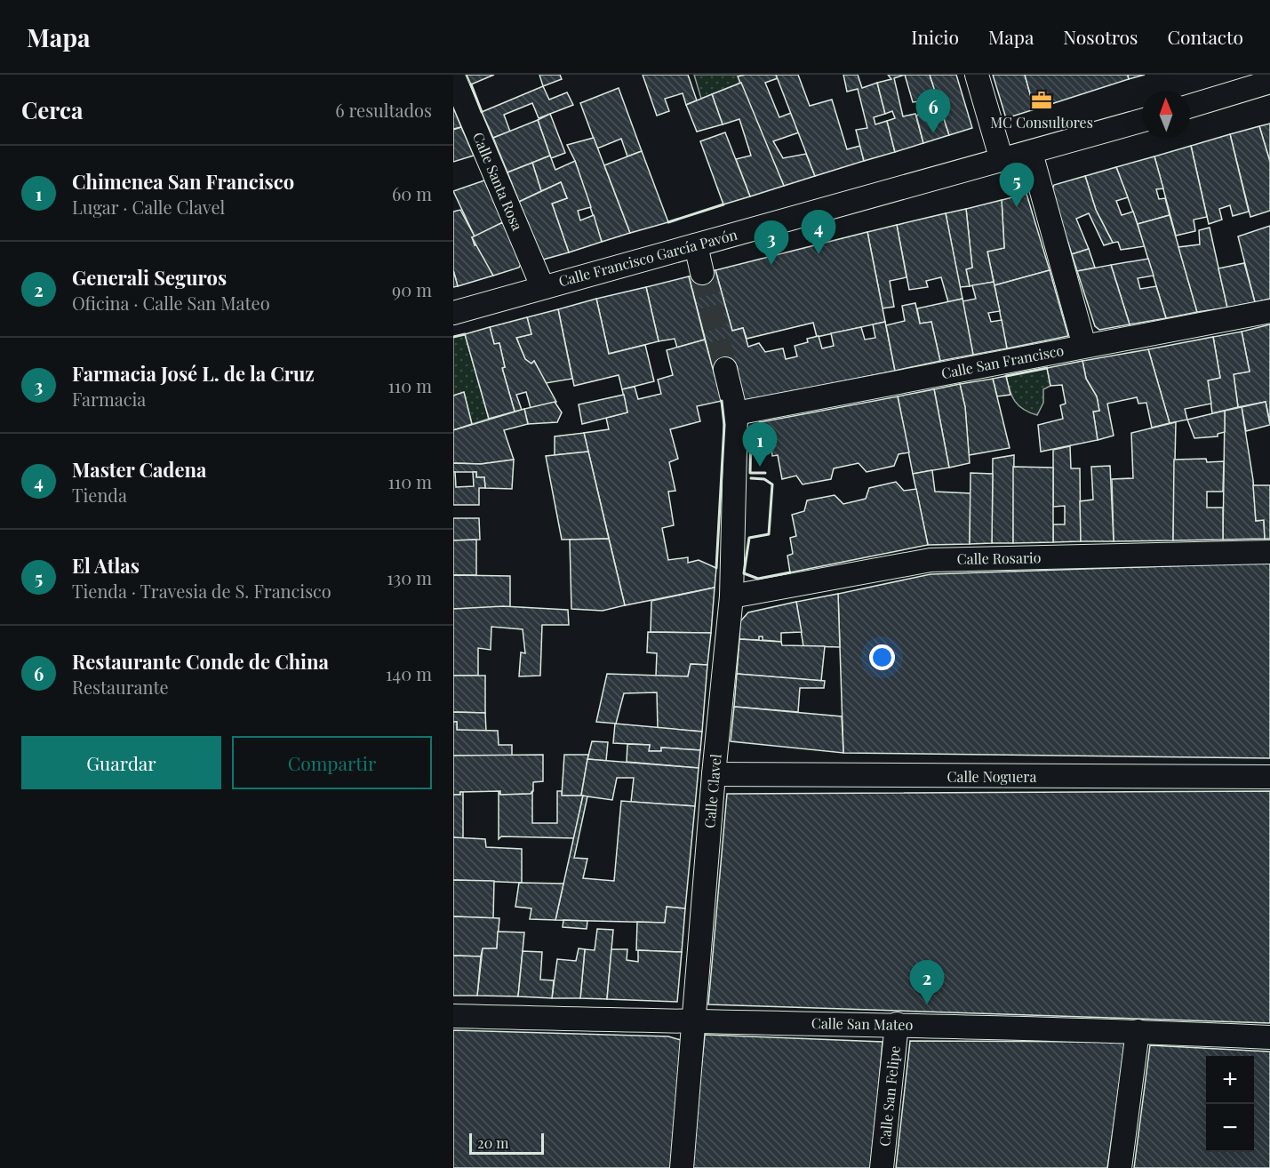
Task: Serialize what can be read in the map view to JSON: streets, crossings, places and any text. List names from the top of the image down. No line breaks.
{"streets":{"street":["Calle Santa Rosa","Calle Francisco García Pavón","Calle San Francisco","Calle Rosario","Calle Noguera","Calle Clavel","Calle San Mateo","Calle San Felipe"]},"crossings":[["Calle Santa Rosa","Calle Francisco García Pavón"],["Calle San Francisco","Calle Clavel"],["Calle Rosario","Calle Clavel"],["Calle Noguera","Calle Clavel"],["Calle Clavel","Calle San Mateo"],["Calle San Mateo","Calle San Felipe"]],"places":{"office":["MC Consultores"]},"scale_bar":"20 m","north":"top","page":{"header":"Mapa","nav":["Inicio","Mapa","Nosotros","Contacto"],"heading":["Cerca","6 resultados"],"pins":["6","5","4","3","1","2"],"list":[{"mark":"1","name":"Chimenea San Francisco","note":"Lugar · Calle Clavel","value":"60 m"},{"mark":"2","name":"Generali Seguros","note":"Oficina · Calle San Mateo","value":"90 m"},{"mark":"3","name":"Farmacia José L. de la Cruz","note":"Farmacia","value":"110 m"},{"mark":"4","name":"Master Cadena","note":"Tienda","value":"110 m"},{"mark":"5","name":"El Atlas","note":"Tienda · Travesia de S. Francisco","value":"130 m"},{"mark":"6","name":"Restaurante Conde de China","note":"Restaurante","value":"140 m"}],"buttons":["Guardar","Compartir"],"map_buttons":["+","−"],"scale":"20 m"}}
